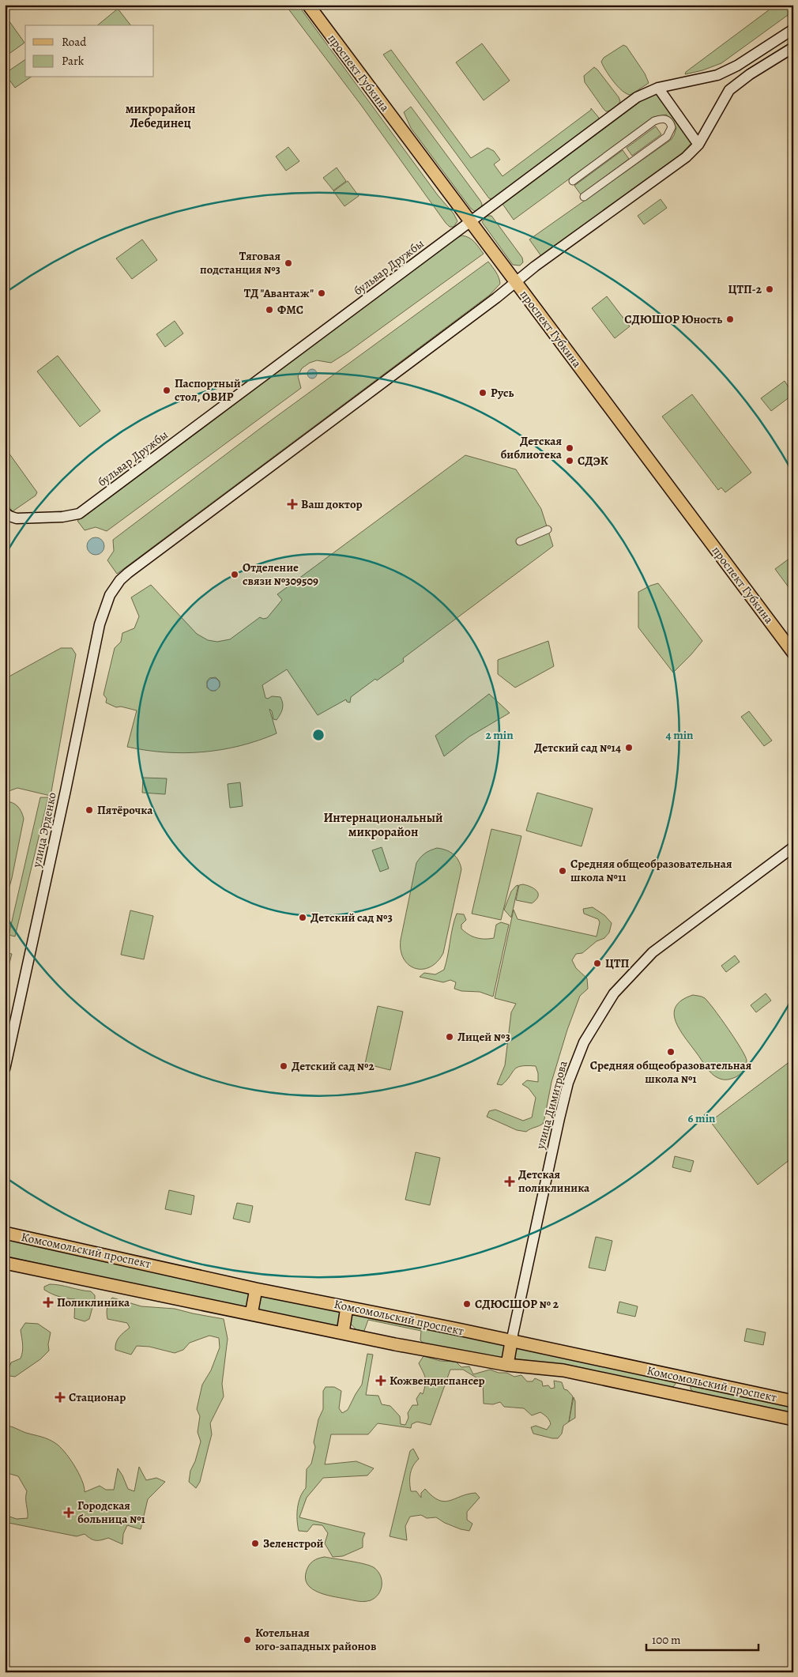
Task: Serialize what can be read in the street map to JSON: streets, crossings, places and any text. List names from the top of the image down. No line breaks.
{"streets":{"main road":["проспект Губкина","бульвар Дружбы","улица Эрденко","улица Димитрова","Комсомольский проспект"]},"crossings":[["проспект Губкина","бульвар Дружбы"],["проспект Губкина","улица Эрденко"],["улица Димитрова","Комсомольский проспект"]],"districts":["микрорайон Лебединец","Интернациональный микрорайон"],"places":{"other":["Тяговая подстанция №3","ЦТП-2","ТД \"Авантаж\"","ФМС","СДЮШОР Юность","Паспортный стол, ОВИР","Русь","Детская библиотека","СДЭК","Отделение связи №309509","Детский сад №14","Пятёрочка","Cредняя общеобразовательная школа №11","Детский сад №3","ЦТП","Лицей №3","Средняя общеобразовательная школа №1","Детский сад №2","СДЮСШОР № 2","Зеленстрой","Котельная юго-западных районов"],"health":["Ваш доктор","Детская поликлиника","Поликлиника","Кожвендиспансер","Стационар","Городская больница №1"]},"legend":["Road","Park"],"scale_bar":"100 m","rings":["2 min","4 min","6 min"]}
